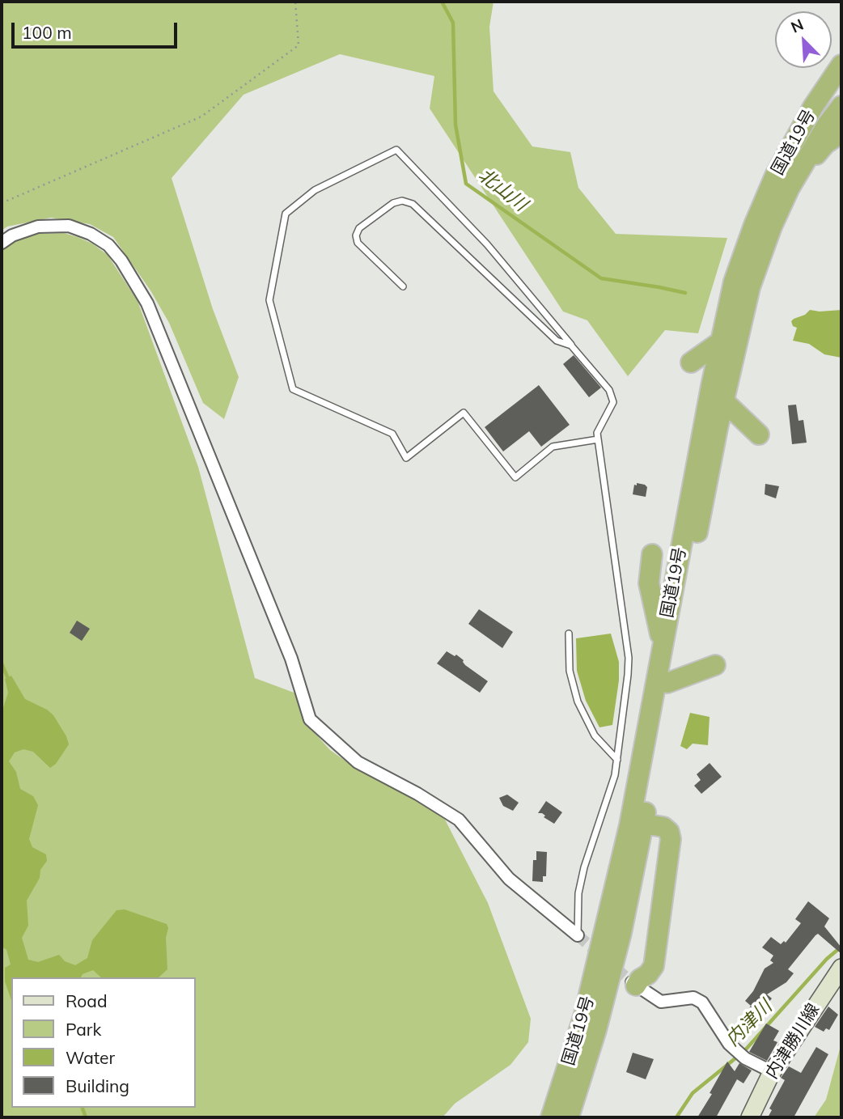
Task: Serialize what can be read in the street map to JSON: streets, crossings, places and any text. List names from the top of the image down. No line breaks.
{"streets":{"highway":["国道19号"],"main road":["内津勝川線"]},"water":["北山川","内津川"],"legend":["Road","Park","Water","Building"],"scale_bar":"100 m","north":"top left"}
